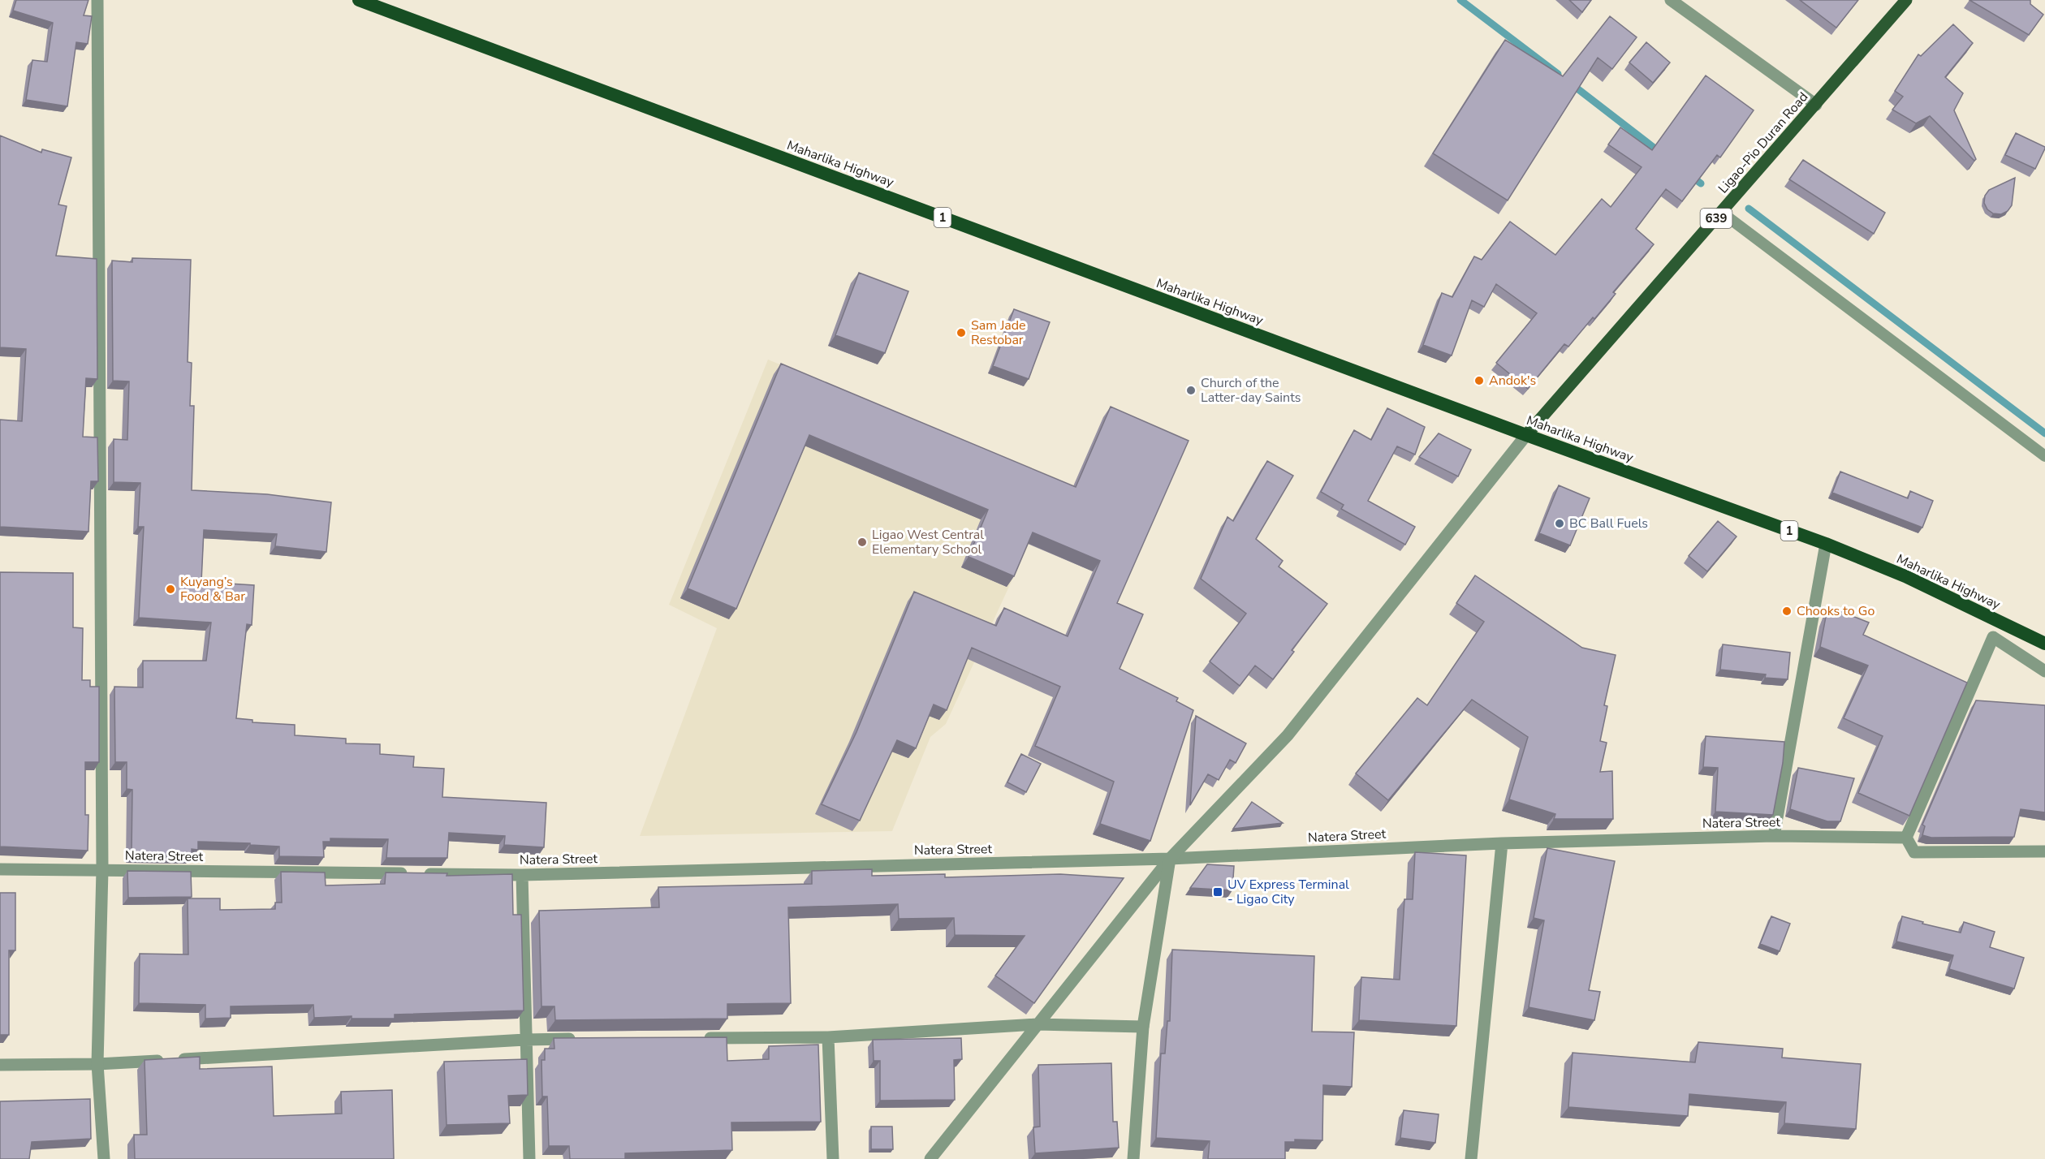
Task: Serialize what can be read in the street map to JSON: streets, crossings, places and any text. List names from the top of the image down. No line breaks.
{"streets":{"highway":["Maharlika Highway","1"],"main road":["Ligao-Pio Duran Road","639"],"street":["Natera Street"]},"crossings":[["Ligao-Pio Duran Road","Maharlika Highway"]],"places":{"other":["Sam Jade Restobar","Andok's","Church of the Latter-day Saints","BC Ball Fuels","Ligao West Central Elementary School","Kuyang’s Food & Bar","Chooks to Go"],"transit":["UV Express Terminal - Ligao City"]}}
